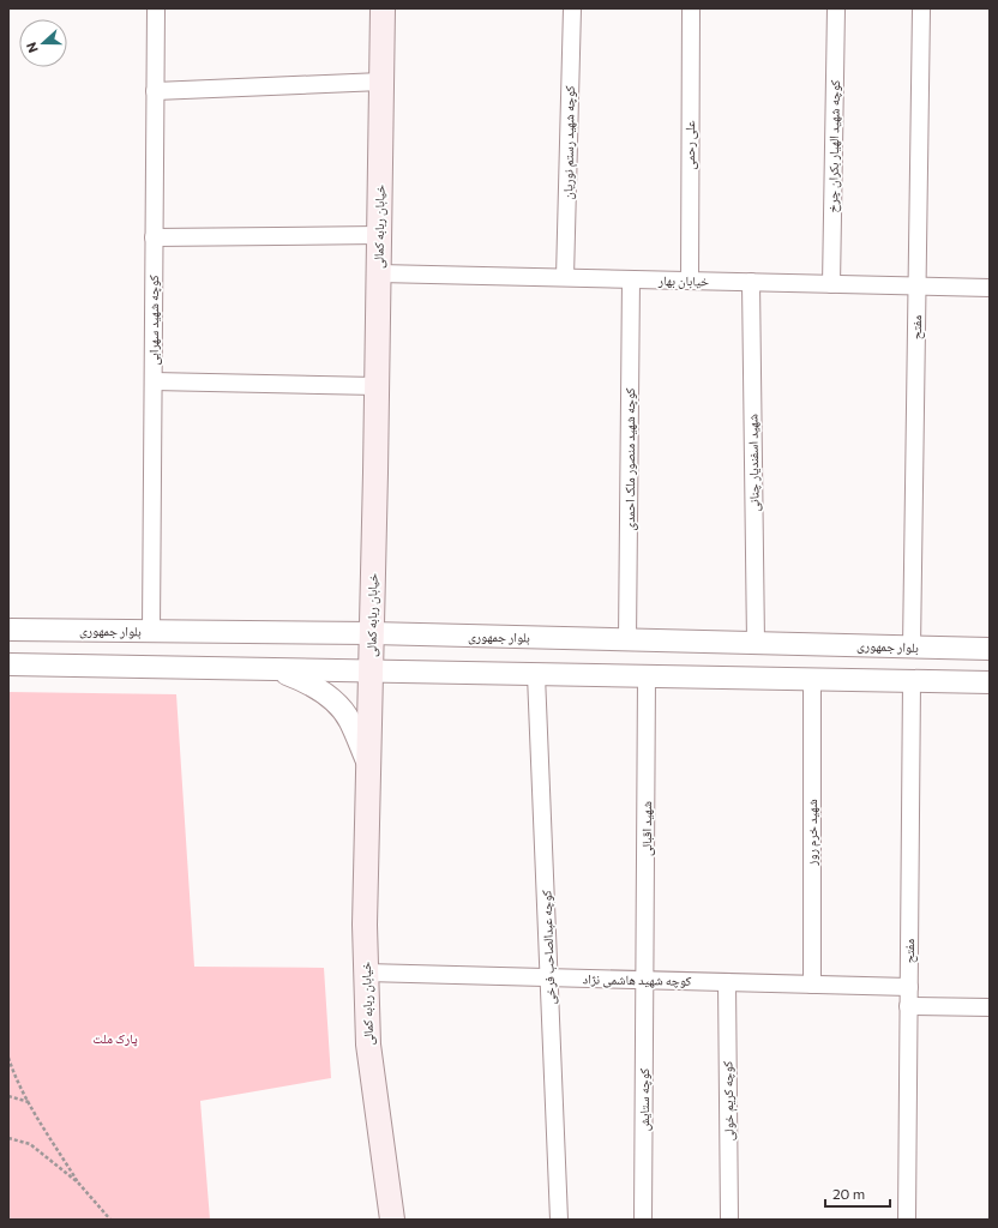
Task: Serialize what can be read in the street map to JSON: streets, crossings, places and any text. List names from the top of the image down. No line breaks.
{"streets":{"main road":["خیابان ربابه کمالی"],"street":["کوچه شهید رستم نوریان","علی رحمی","کوچه شهید الهیار بکران چرخ","خیابان بهار","کوچه شهید سهرابی","مفتح","کوچه شهید منصور ملک احمدی","شهید اسفندیار چنانی","بلوار جمهوری","شهید اقبالی","شهید خرم روز","کوچه عبدالصاحب فرخی","کوچه شهید هاشمی نژاد","کوچه ستایش","کوچه کریم خولی"]},"crossings":[["کوچه شهید رستم نوریان","خیابان بهار"],["علی رحمی","خیابان بهار"],["کوچه شهید الهیار بکران چرخ","خیابان بهار"],["خیابان ربابه کمالی","خیابان بهار"],["خیابان ربابه کمالی","بلوار جمهوری"],["خیابان ربابه کمالی","کوچه شهید هاشمی نژاد"],["خیابان بهار","مفتح"],["خیابان بهار","کوچه شهید منصور ملک احمدی"],["خیابان بهار","شهید اسفندیار چنانی"],["کوچه شهید سهرابی","بلوار جمهوری"],["مفتح","بلوار جمهوری"],["مفتح","کوچه شهید هاشمی نژاد"],["کوچه شهید منصور ملک احمدی","بلوار جمهوری"],["شهید اسفندیار چنانی","بلوار جمهوری"],["شهید اقبالی","کوچه شهید هاشمی نژاد"],["شهید اقبالی","کوچه ستایش"],["شهید خرم روز","کوچه شهید هاشمی نژاد"],["کوچه عبدالصاحب فرخی","کوچه شهید هاشمی نژاد"],["کوچه شهید هاشمی نژاد","کوچه ستایش"],["کوچه شهید هاشمی نژاد","کوچه کریم خولی"]],"parks":["پارک ملت"],"scale_bar":"20 m","north":"left"}
